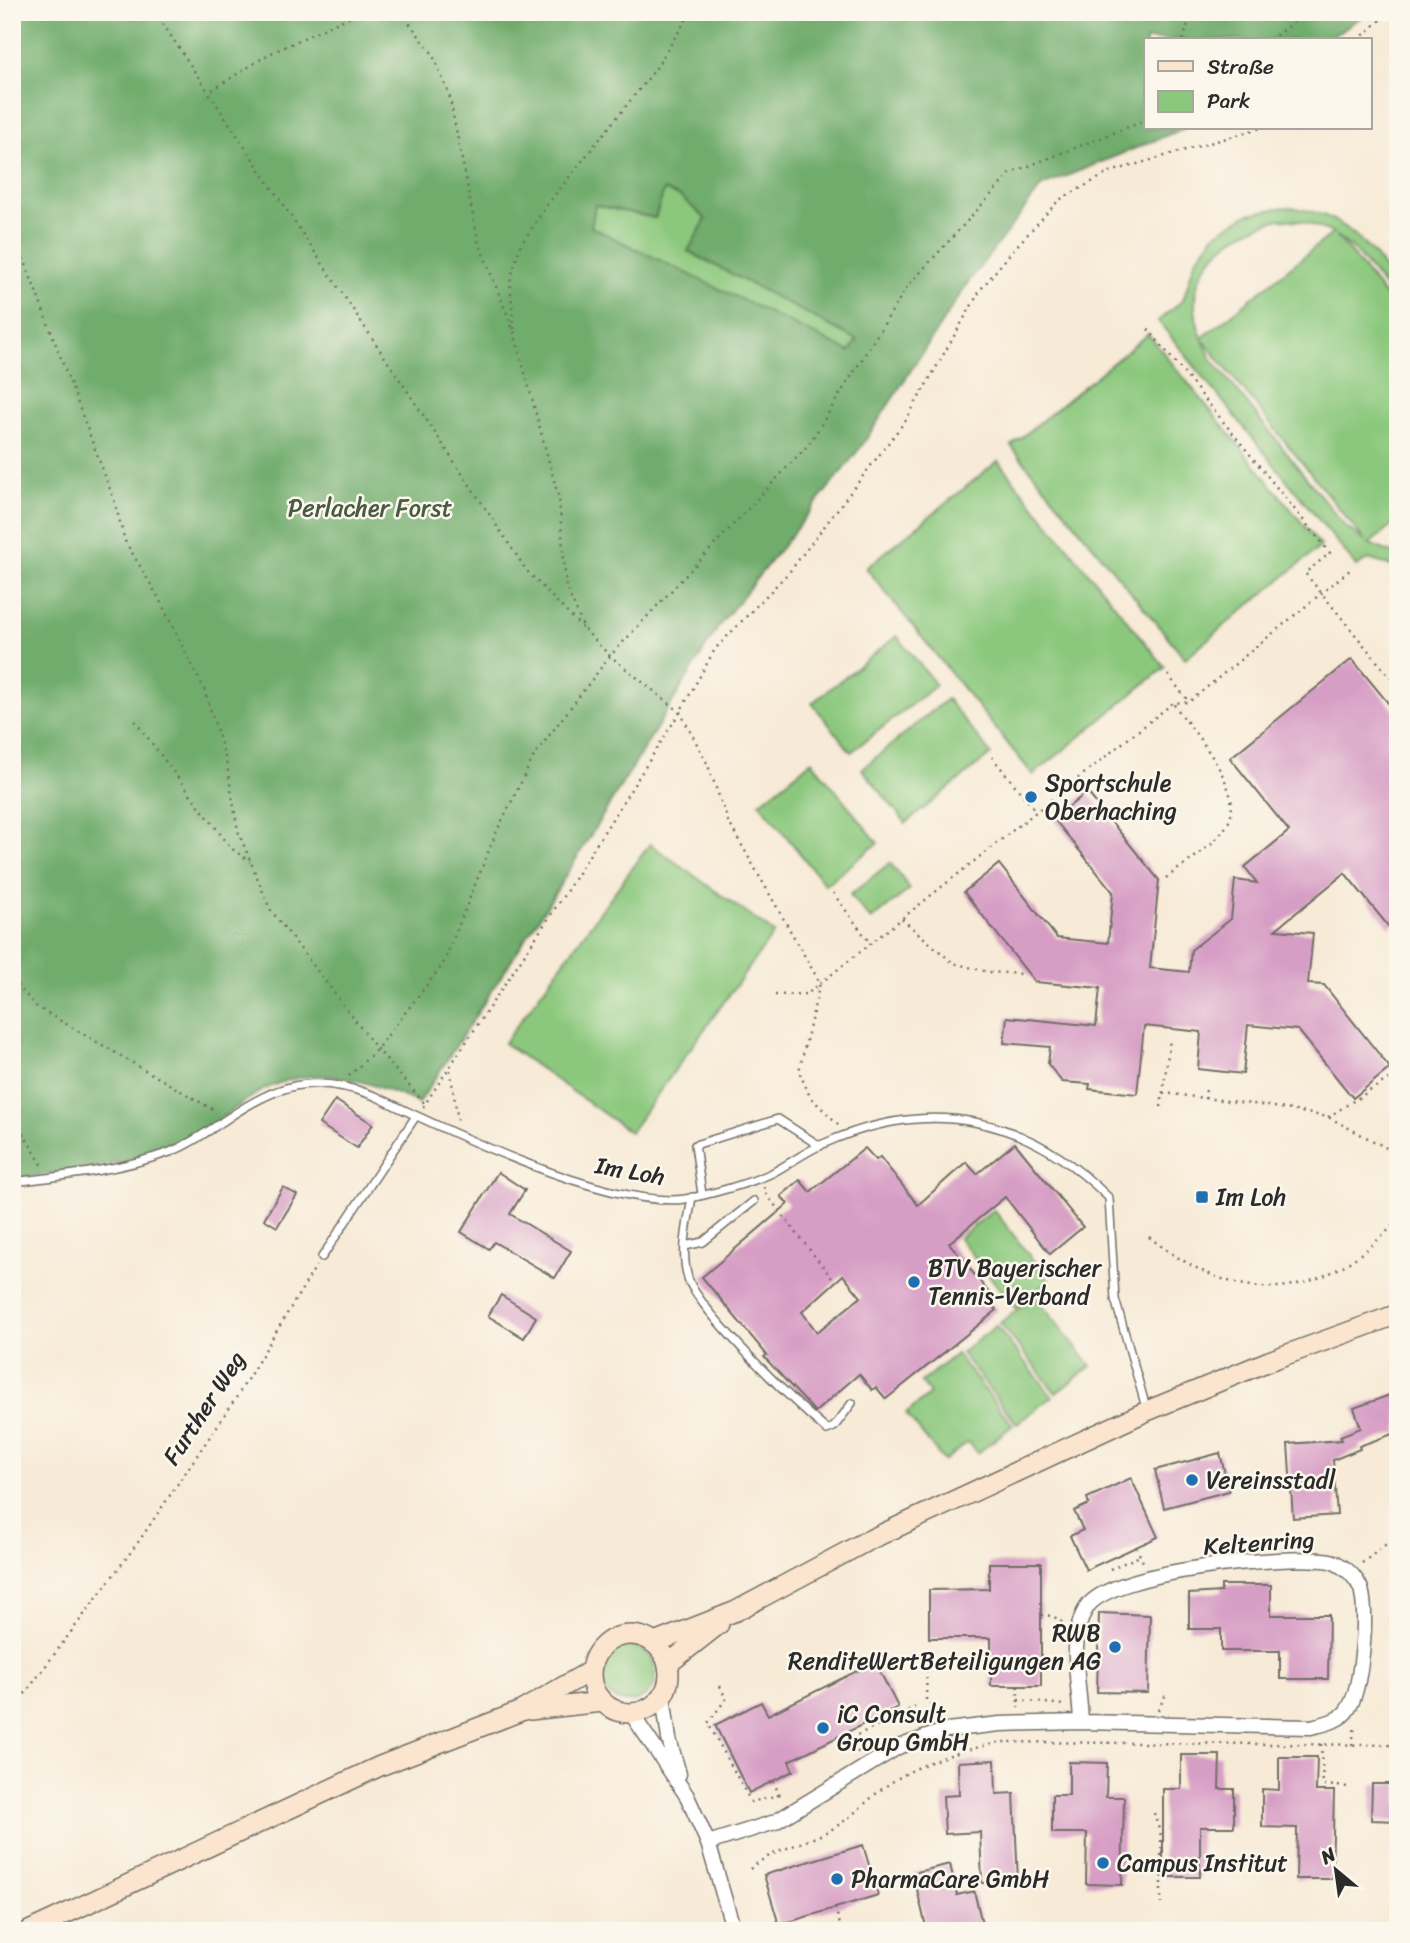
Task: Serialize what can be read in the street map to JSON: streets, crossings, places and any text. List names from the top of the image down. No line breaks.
{"streets":{"street":["Keltenring"],"lane":["Im Loh"],"path":["Further Weg"]},"parks":["Perlacher Forst"],"places":{"other":["Sportschule Oberhaching","BTV Bayerischer Tennis-Verband","Vereinsstadl","RWB RenditeWertBeteiligungen AG","iC Consult Group GmbH","Campus Institut","PharmaCare GmbH"],"transit":["Im Loh"]},"legend":["Straße","Park"],"north":"top left"}
